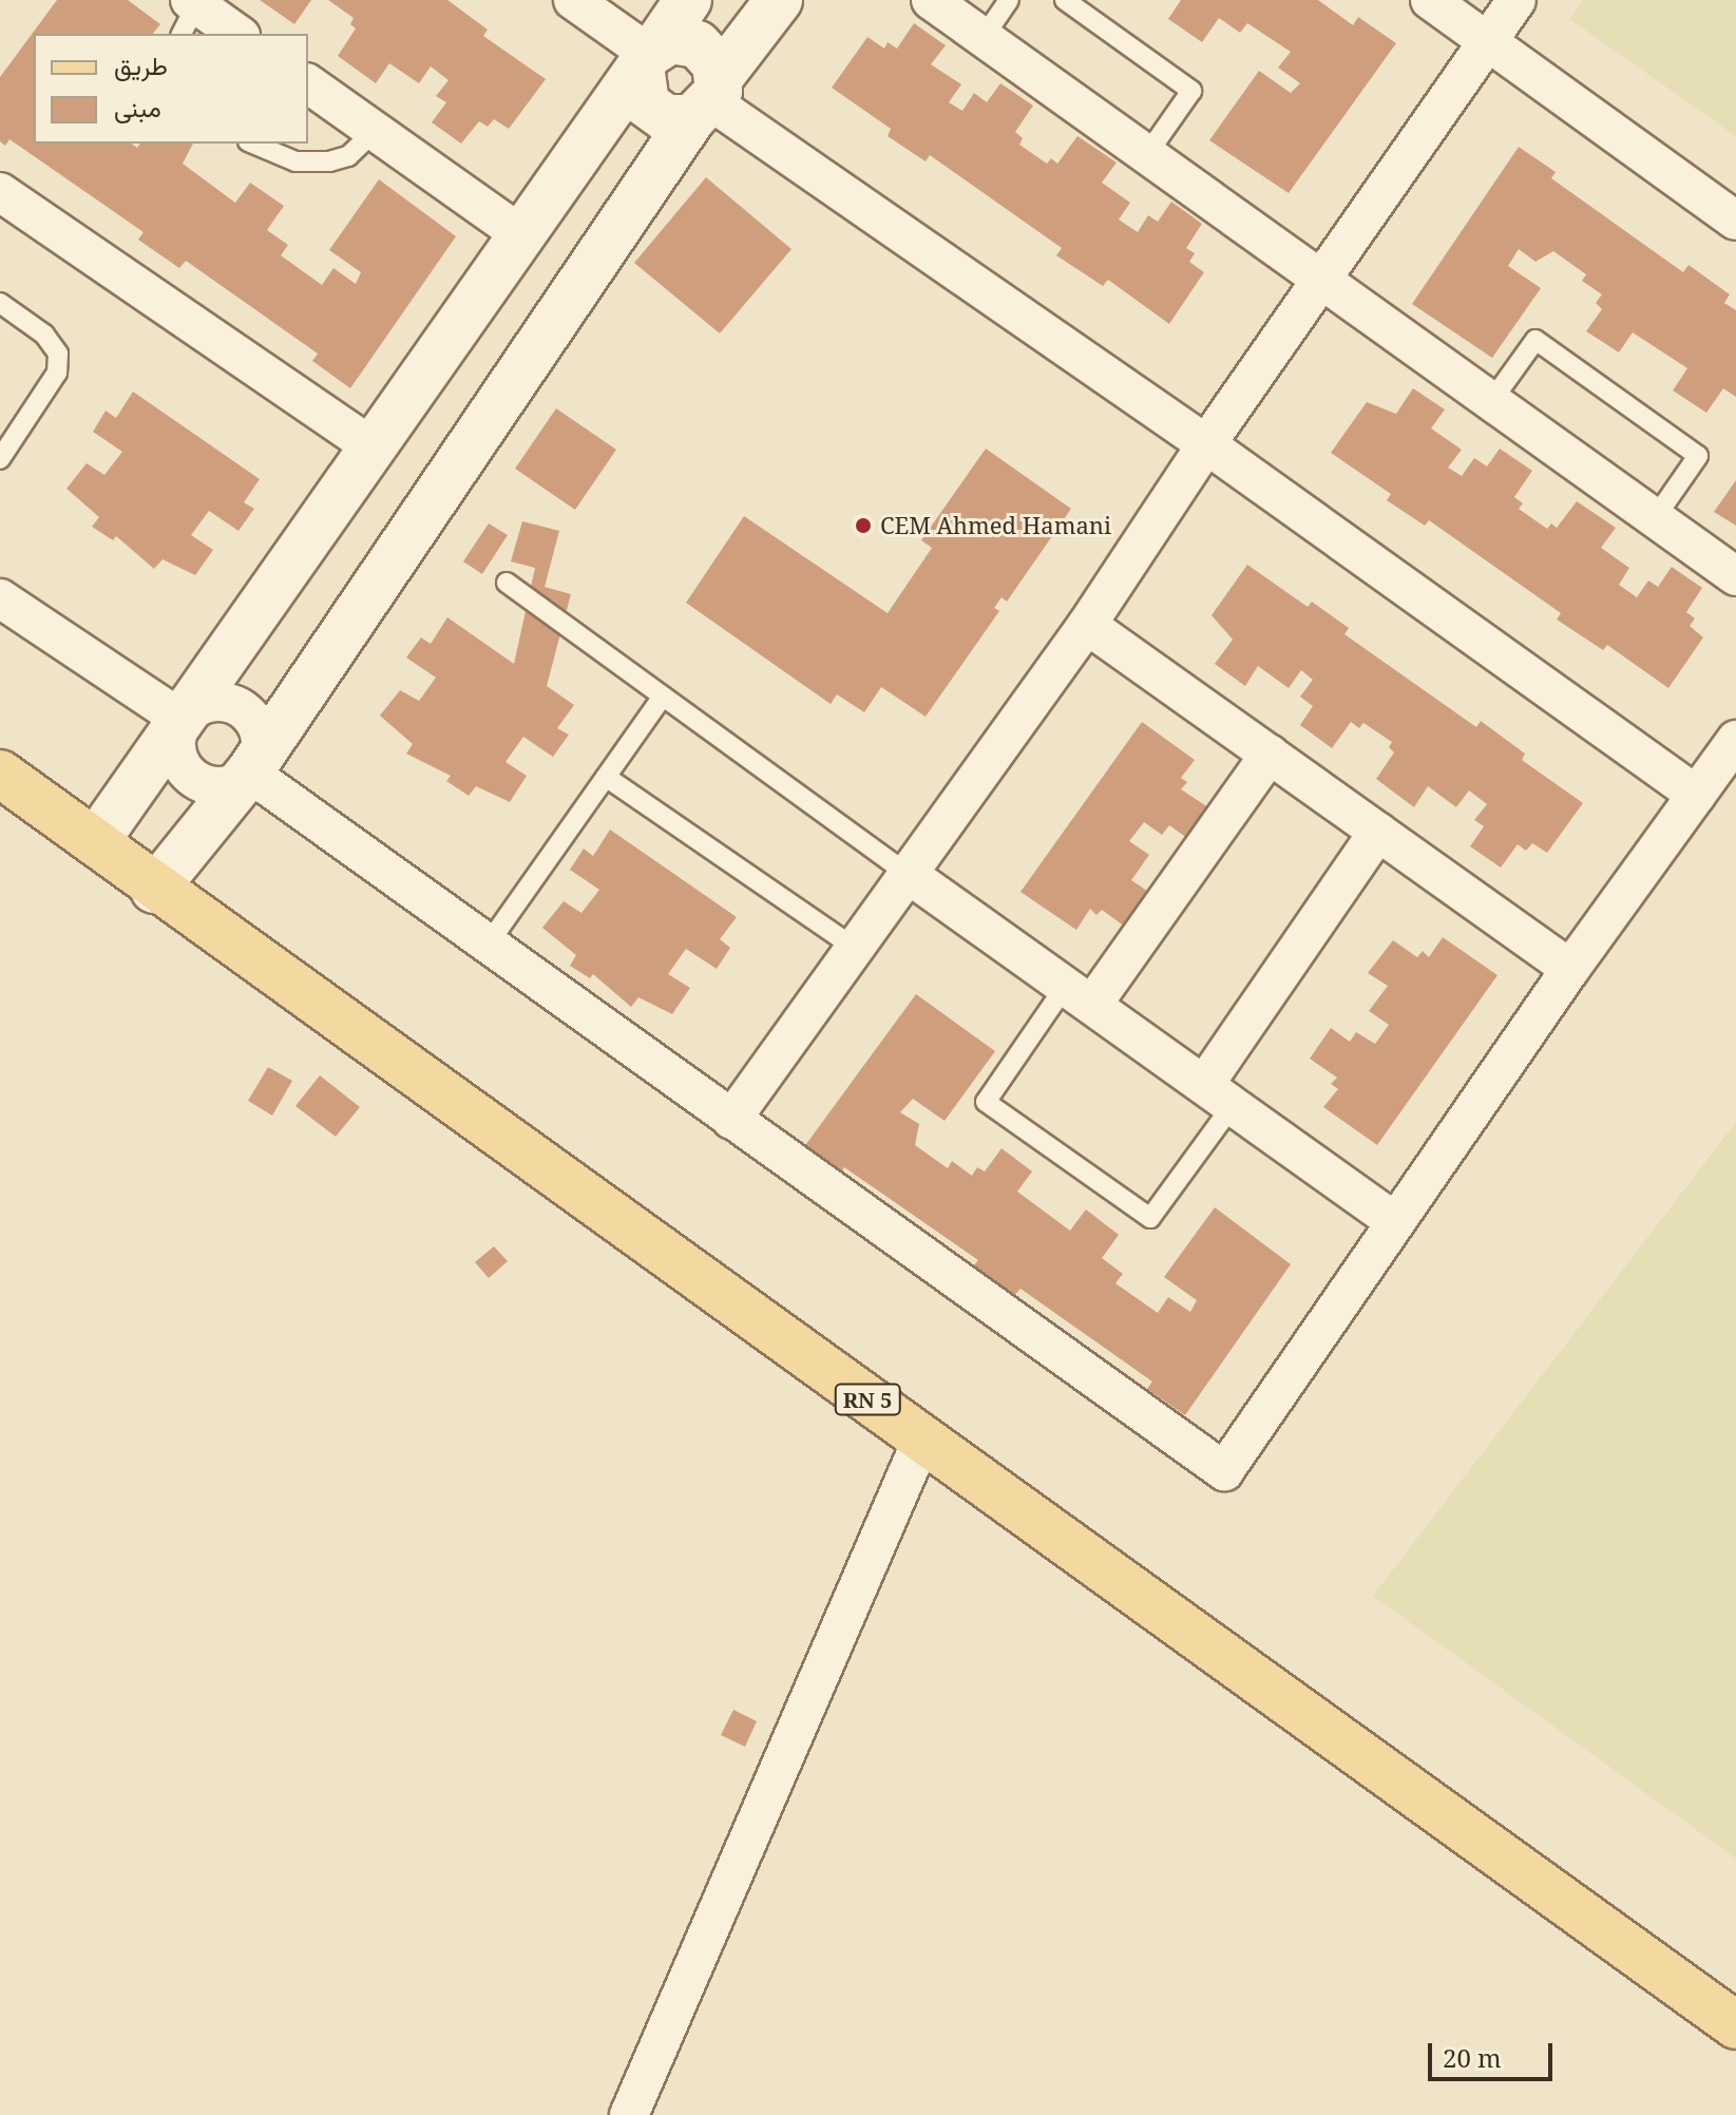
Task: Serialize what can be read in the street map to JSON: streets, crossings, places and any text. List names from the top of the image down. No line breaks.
{"streets":{"main road":["RN 5"]},"places":["CEM Ahmed Hamani"],"legend":["طريق","مبنى"],"scale_bar":"20 m"}
